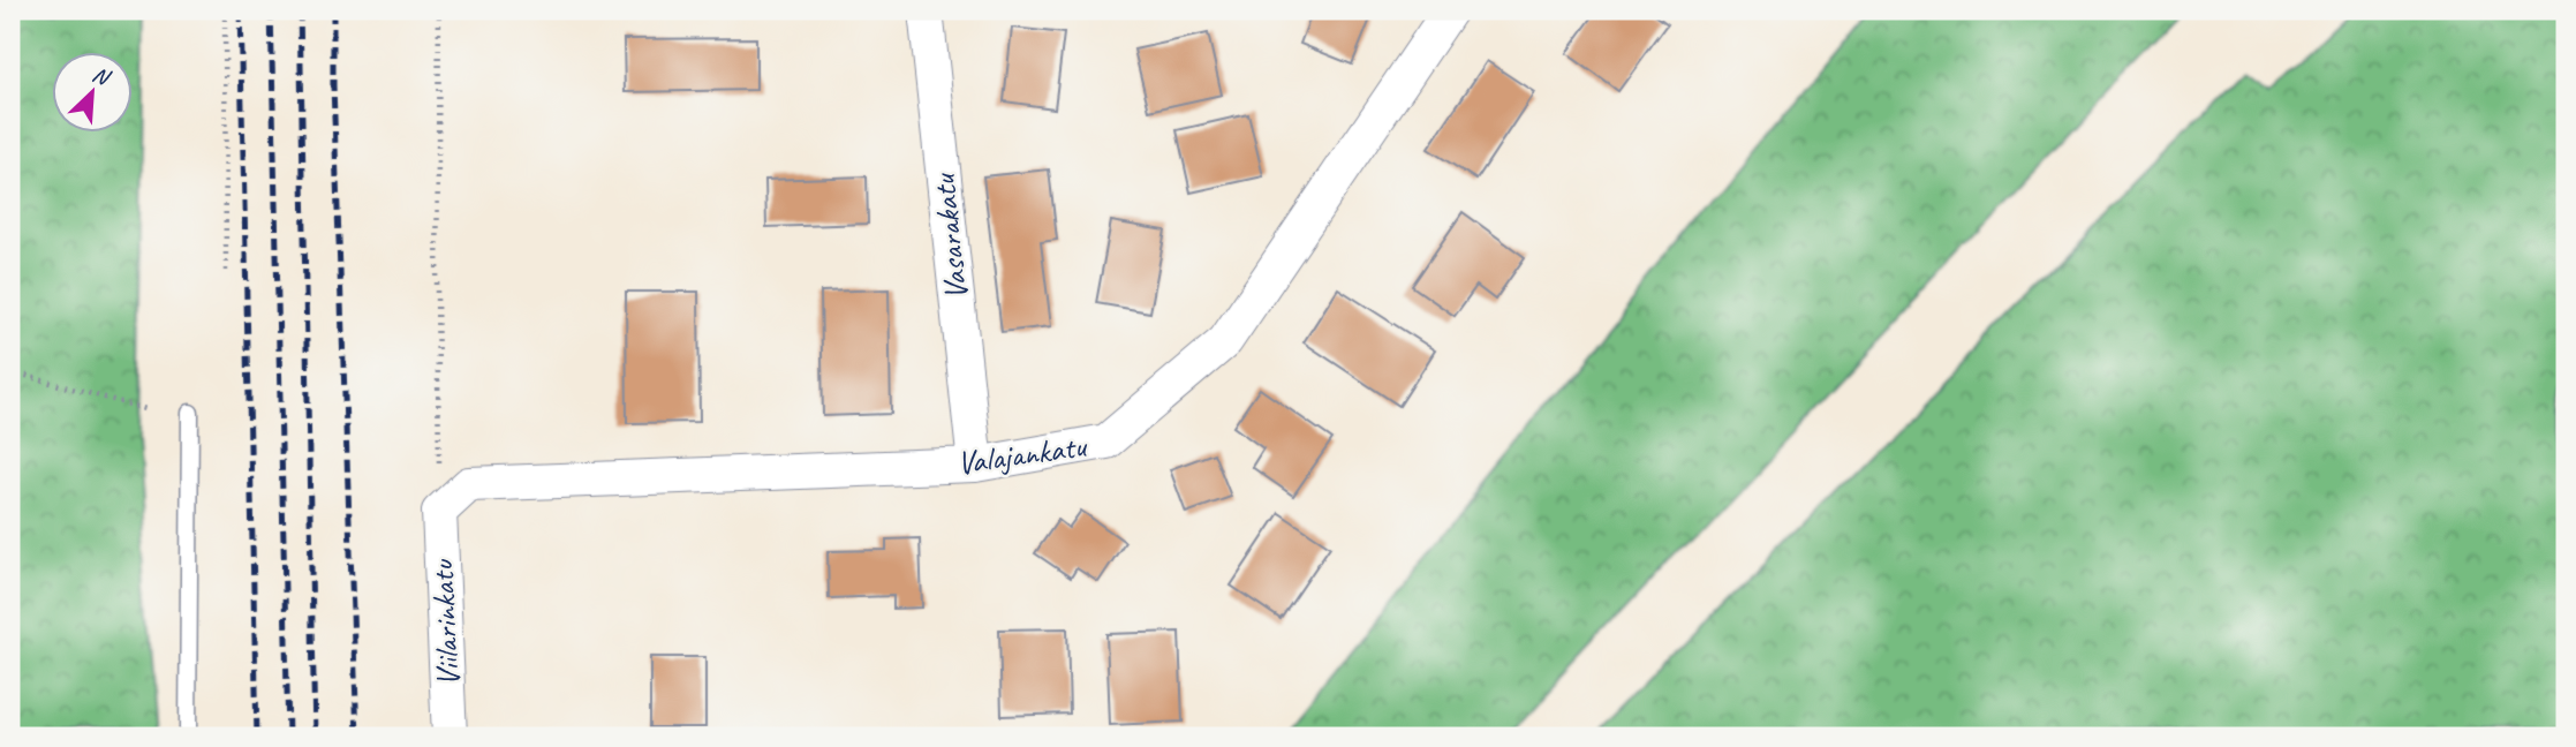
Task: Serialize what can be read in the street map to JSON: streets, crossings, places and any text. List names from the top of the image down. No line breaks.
{"streets":{"street":["Vasarakatu","Valajankatu","Viilarinkatu"]},"crossings":[["Vasarakatu","Valajankatu"],["Valajankatu","Viilarinkatu"]],"north":"top right"}
